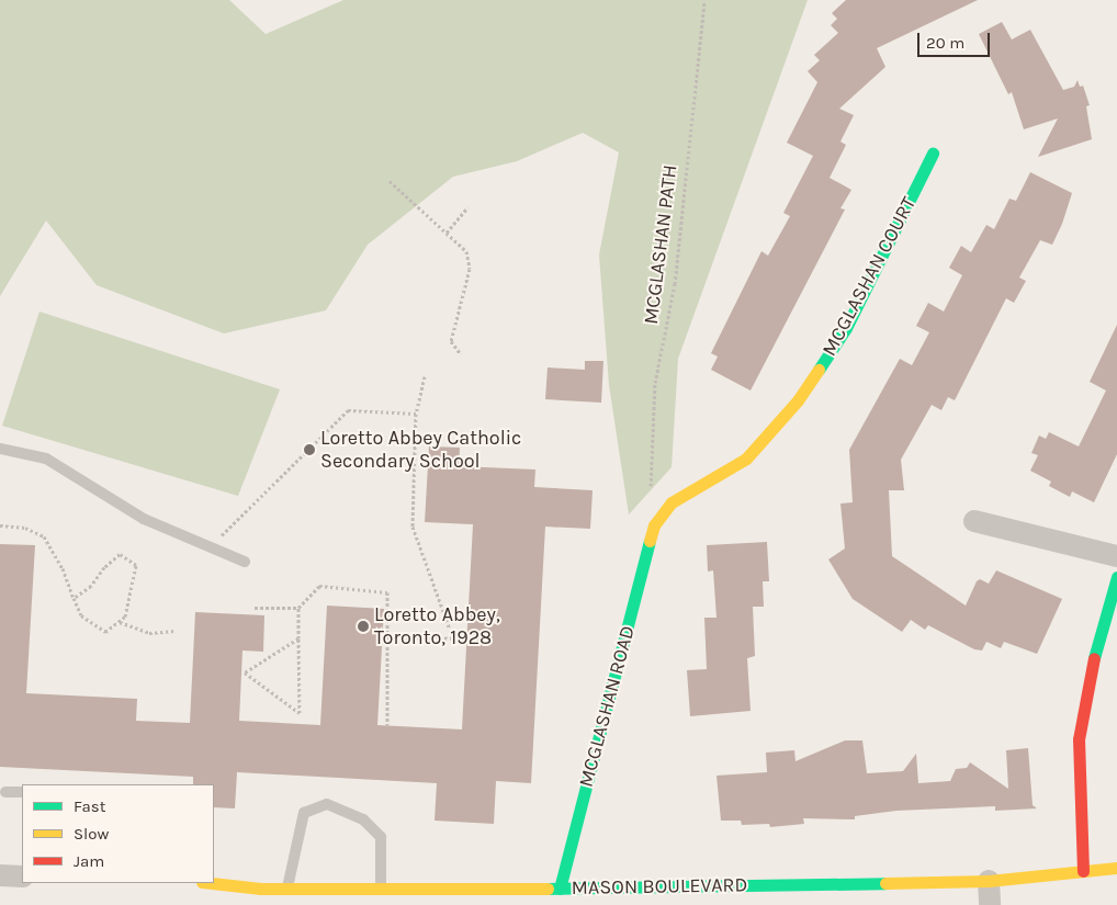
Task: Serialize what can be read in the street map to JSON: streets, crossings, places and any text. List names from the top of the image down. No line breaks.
{"streets":{"street":["MCGLASHAN COURT","MCGLASHAN ROAD","MASON BOULEVARD"],"path":["MCGLASHAN PATH"]},"crossings":[["MCGLASHAN COURT","MCGLASHAN ROAD"],["MCGLASHAN ROAD","MASON BOULEVARD"]],"places":["Loretto Abbey Catholic Secondary School","Loretto Abbey, Toronto, 1928"],"legend":["Fast","Slow","Jam"],"scale_bar":"20 m"}
